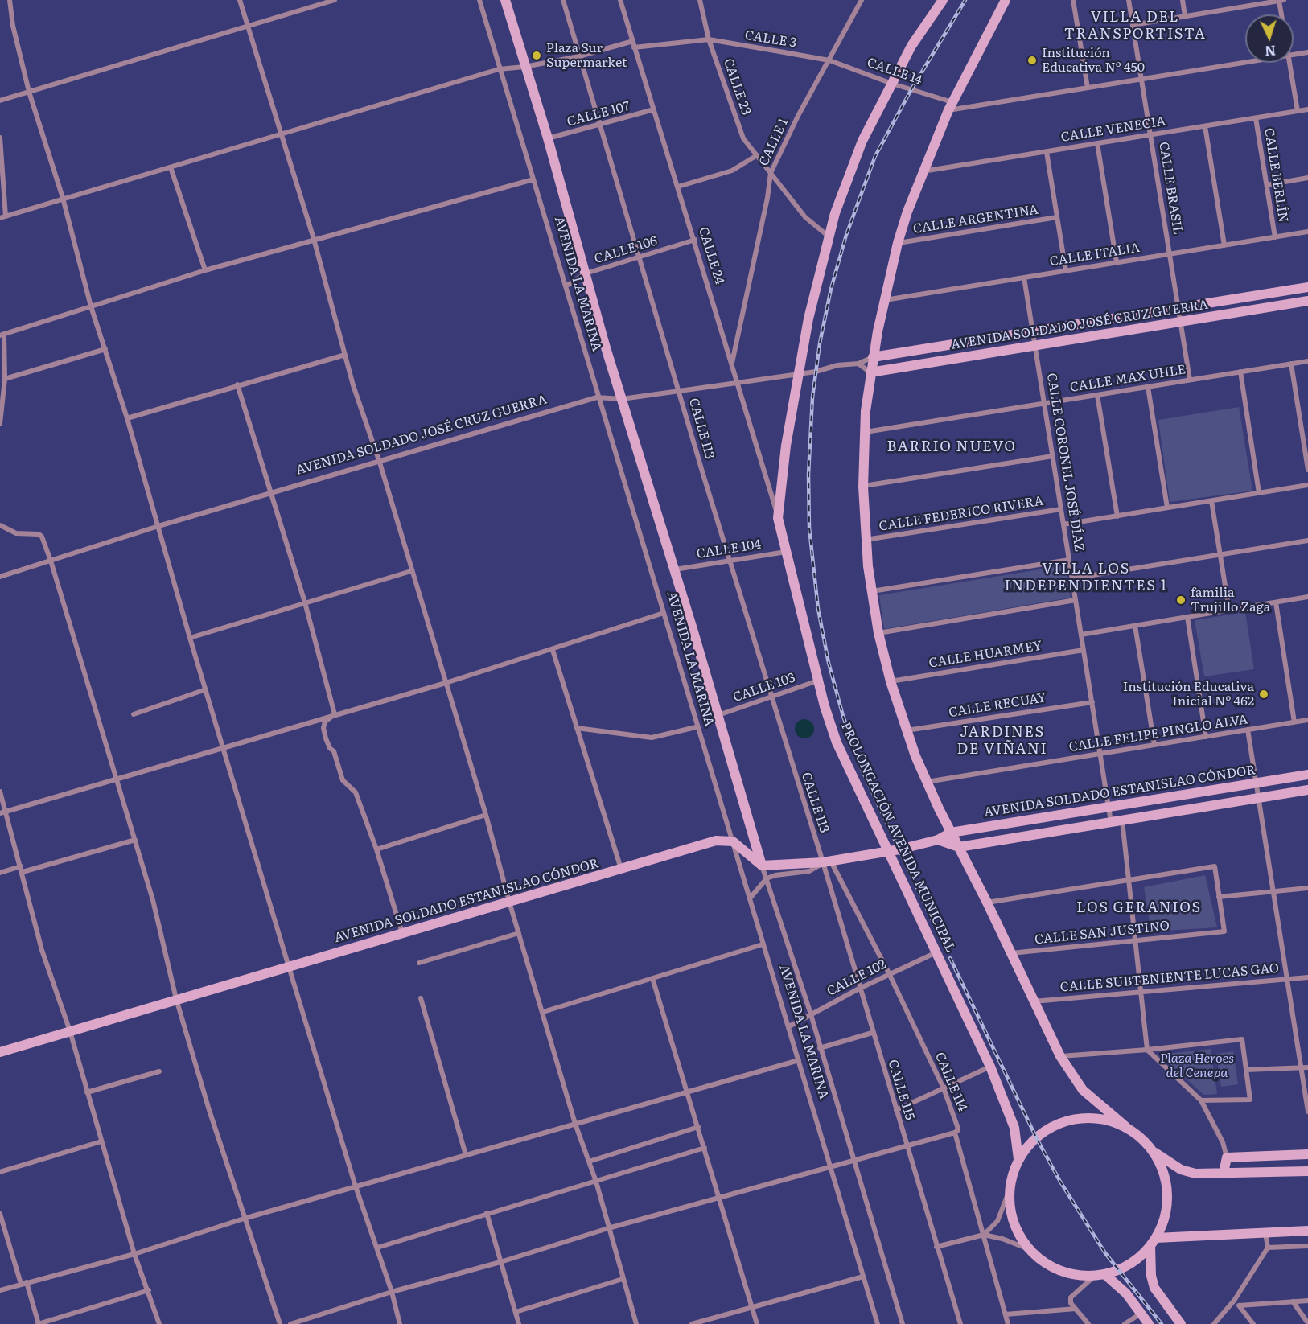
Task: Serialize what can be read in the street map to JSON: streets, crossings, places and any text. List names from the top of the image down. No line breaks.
{"streets":{"street":["CALLE 3","CALLE 14","CALLE 23","CALLE 107","CALLE VENECIA","CALLE 1","CALLE BERLÍN","CALLE BRASIL","CALLE ARGENTINA","CALLE 106","CALLE ITALIA","CALLE 24","AVENIDA LA MARINA","AVENIDA SOLDADO JOSÉ CRUZ GUERRA","CALLE MAX UHLE","CALLE 113","CALLE CORONEL JOSÉ DÍAZ","CALLE FEDERICO RIVERA","CALLE 104","CALLE HUARMEY","CALLE 103","CALLE RECUAY","CALLE FELIPE PINGLO ALVA","AVENIDA SOLDADO ESTANISLAO CÓNDOR","PROLONGACIÓN AVENIDA MUNICIPAL","CALLE SAN JUSTINO","CALLE 102","CALLE SUBTENIENTE LUCAS GAO","CALLE 114","CALLE 115"]},"crossings":[["CALLE 3","CALLE 14"],["CALLE 3","CALLE 23"],["CALLE 3","CALLE 1"],["CALLE 3","CALLE 24"],["CALLE 14","CALLE 1"],["CALLE 14","PROLONGACIÓN AVENIDA MUNICIPAL"],["CALLE 23","CALLE 1"],["CALLE 23","PROLONGACIÓN AVENIDA MUNICIPAL"],["CALLE 107","CALLE 24"],["CALLE 107","AVENIDA LA MARINA"],["CALLE 107","CALLE 113"],["CALLE VENECIA","CALLE BERLÍN"],["CALLE VENECIA","CALLE BRASIL"],["CALLE VENECIA","PROLONGACIÓN AVENIDA MUNICIPAL"],["CALLE 1","CALLE 24"],["CALLE BERLÍN","CALLE ITALIA"],["CALLE BRASIL","CALLE ITALIA"],["CALLE BRASIL","AVENIDA SOLDADO JOSÉ CRUZ GUERRA"],["CALLE BRASIL","CALLE MAX UHLE"],["CALLE ARGENTINA","PROLONGACIÓN AVENIDA MUNICIPAL"],["CALLE 106","CALLE 24"],["CALLE 106","AVENIDA LA MARINA"],["CALLE 106","CALLE 113"],["CALLE ITALIA","CALLE CORONEL JOSÉ DÍAZ"],["CALLE ITALIA","PROLONGACIÓN AVENIDA MUNICIPAL"],["CALLE 24","AVENIDA SOLDADO JOSÉ CRUZ GUERRA"],["CALLE 24","PROLONGACIÓN AVENIDA MUNICIPAL"],["AVENIDA LA MARINA","AVENIDA SOLDADO JOSÉ CRUZ GUERRA"],["AVENIDA LA MARINA","CALLE 104"],["AVENIDA LA MARINA","CALLE 103"],["AVENIDA LA MARINA","AVENIDA SOLDADO ESTANISLAO CÓNDOR"],["AVENIDA LA MARINA","CALLE 102"],["AVENIDA SOLDADO JOSÉ CRUZ GUERRA","CALLE 113"],["AVENIDA SOLDADO JOSÉ CRUZ GUERRA","CALLE CORONEL JOSÉ DÍAZ"],["AVENIDA SOLDADO JOSÉ CRUZ GUERRA","PROLONGACIÓN AVENIDA MUNICIPAL"],["CALLE MAX UHLE","CALLE CORONEL JOSÉ DÍAZ"],["CALLE MAX UHLE","PROLONGACIÓN AVENIDA MUNICIPAL"],["CALLE 113","CALLE 104"],["CALLE 113","CALLE 103"],["CALLE 113","AVENIDA SOLDADO ESTANISLAO CÓNDOR"],["CALLE 113","CALLE 114"],["CALLE 113","CALLE 115"],["CALLE CORONEL JOSÉ DÍAZ","CALLE FEDERICO RIVERA"],["CALLE CORONEL JOSÉ DÍAZ","CALLE HUARMEY"],["CALLE CORONEL JOSÉ DÍAZ","CALLE RECUAY"],["CALLE CORONEL JOSÉ DÍAZ","CALLE FELIPE PINGLO ALVA"],["CALLE CORONEL JOSÉ DÍAZ","AVENIDA SOLDADO ESTANISLAO CÓNDOR"],["CALLE FEDERICO RIVERA","PROLONGACIÓN AVENIDA MUNICIPAL"],["CALLE 104","PROLONGACIÓN AVENIDA MUNICIPAL"],["CALLE HUARMEY","PROLONGACIÓN AVENIDA MUNICIPAL"],["CALLE 103","PROLONGACIÓN AVENIDA MUNICIPAL"],["CALLE RECUAY","PROLONGACIÓN AVENIDA MUNICIPAL"],["CALLE FELIPE PINGLO ALVA","PROLONGACIÓN AVENIDA MUNICIPAL"],["AVENIDA SOLDADO ESTANISLAO CÓNDOR","PROLONGACIÓN AVENIDA MUNICIPAL"],["AVENIDA SOLDADO ESTANISLAO CÓNDOR","CALLE 114"],["AVENIDA SOLDADO ESTANISLAO CÓNDOR","CALLE 115"],["PROLONGACIÓN AVENIDA MUNICIPAL","CALLE SAN JUSTINO"],["PROLONGACIÓN AVENIDA MUNICIPAL","CALLE 102"],["PROLONGACIÓN AVENIDA MUNICIPAL","CALLE SUBTENIENTE LUCAS GAO"],["CALLE 102","CALLE 114"],["CALLE 102","CALLE 115"],["CALLE 114","CALLE 115"]],"districts":["VILLA DEL TRANSPORTISTA","BARRIO NUEVO","VILLA LOS INDEPENDIENTES 1","JARDINES DE VIÑANI","LOS GERANIOS"],"parks":["Plaza Heroes del Cenepa"],"places":["Plaza Sur Supermarket","Institución Educativa Nº 450","familia Trujillo Zaga","Institución Educativa Inicial Nº 462"],"north":"bottom"}
